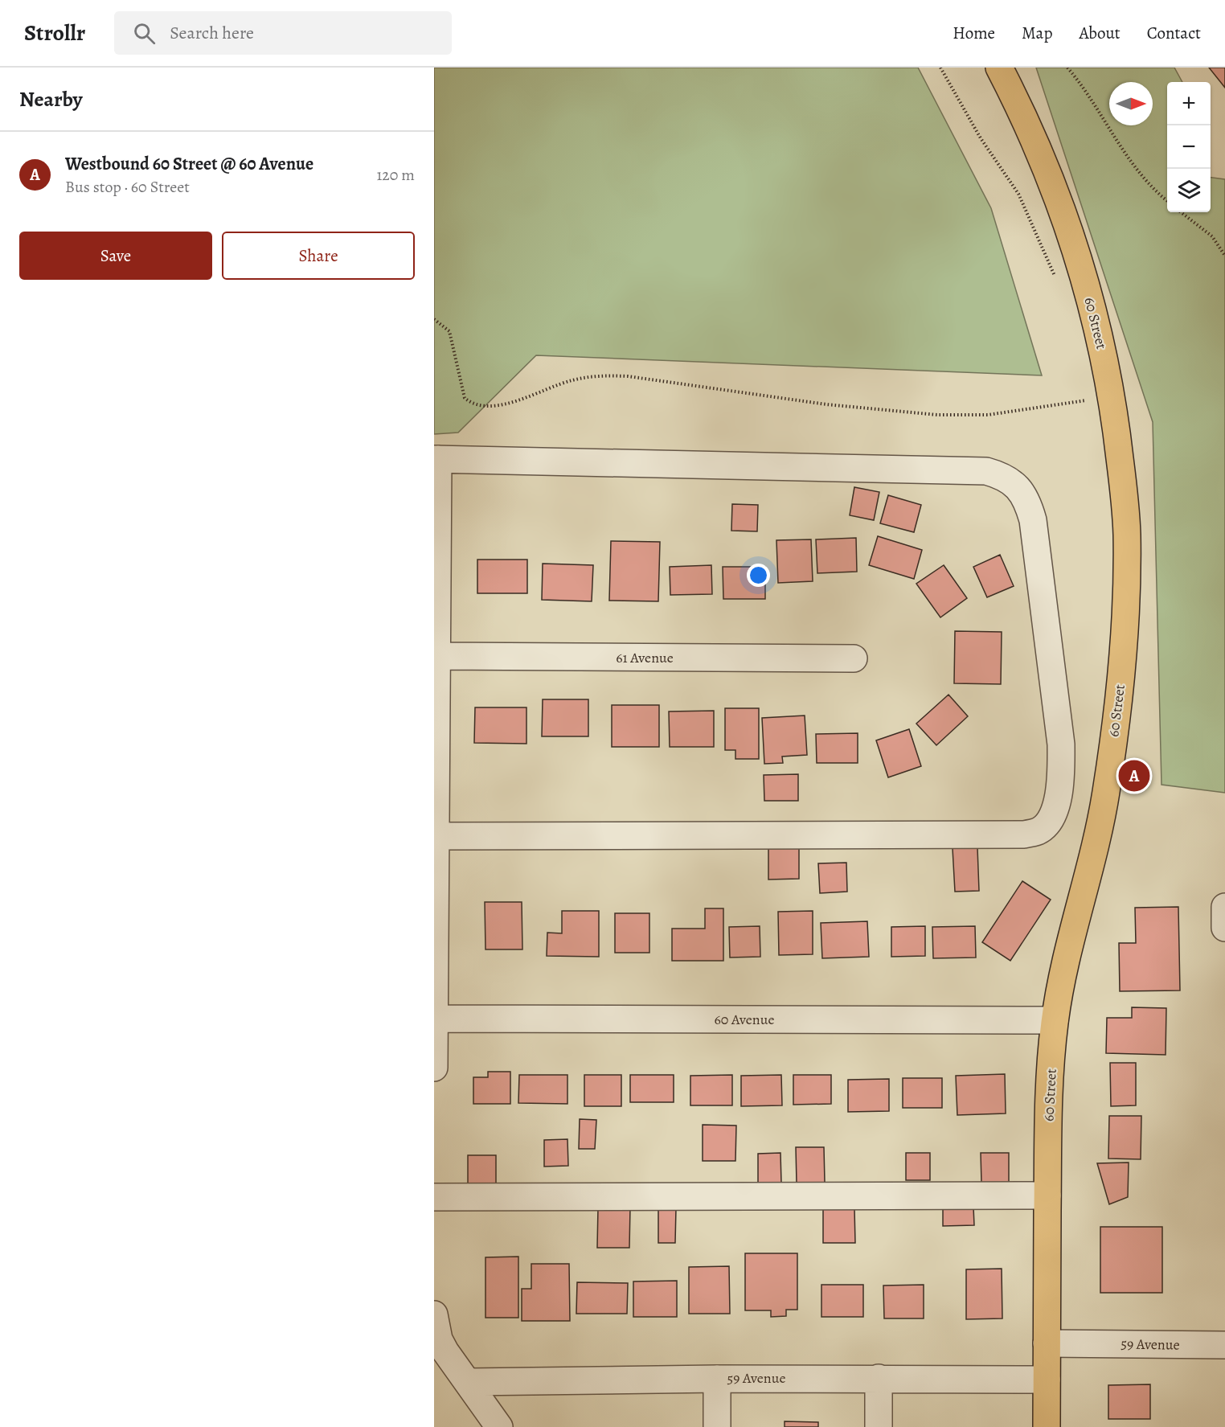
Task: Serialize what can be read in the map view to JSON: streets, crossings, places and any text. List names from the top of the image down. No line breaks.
{"streets":{"main road":["60 Street"],"street":["61 Avenue","60 Avenue","59 Avenue"]},"crossings":[["60 Street","60 Avenue"],["60 Street","59 Avenue"]],"north":"right","page":{"header":"Strollr","search":"Search here","nav":["Home","Map","About","Contact"],"heading":"Nearby","map_buttons":["+","−"],"list":[{"mark":"A","name":"Westbound 60 Street @ 60 Avenue","note":"Bus stop · 60 Street","value":"120 m"}],"buttons":["Save","Share"],"pins":"A"}}
